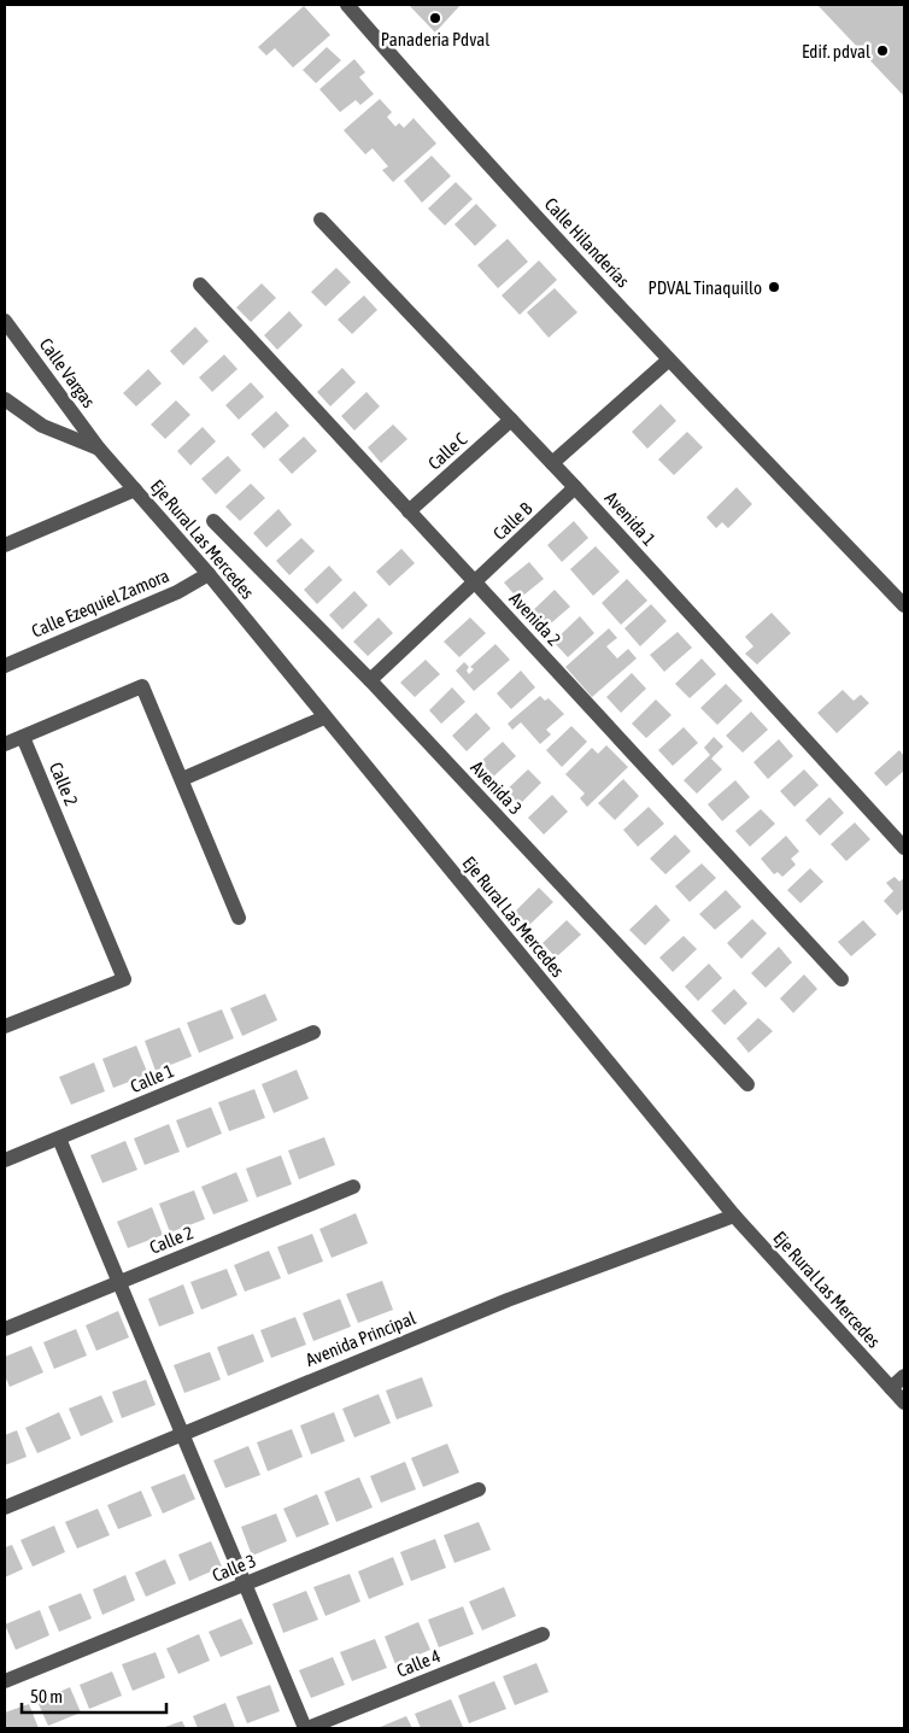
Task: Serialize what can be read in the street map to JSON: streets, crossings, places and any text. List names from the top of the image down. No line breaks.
{"streets":{"street":["Calle Hilanderías","Calle Vargas","Calle C","Avenida 1","Calle B","Eje Rural Las Mercedes","Calle Ezequiel Zamora","Avenida 2","Calle 2","Avenida 3","Calle 1","Avenida Principal","Calle 3","Calle 4"]},"crossings":[["Calle Vargas","Eje Rural Las Mercedes"],["Calle C","Avenida 1"],["Calle C","Avenida 2"],["Avenida 1","Calle B"],["Calle B","Avenida 2"],["Calle B","Avenida 3"],["Eje Rural Las Mercedes","Calle Ezequiel Zamora"],["Eje Rural Las Mercedes","Avenida Principal"]],"places":["Panaderia Pdval","Edif. pdval","PDVAL Tinaquillo"],"scale_bar":"50 m"}
